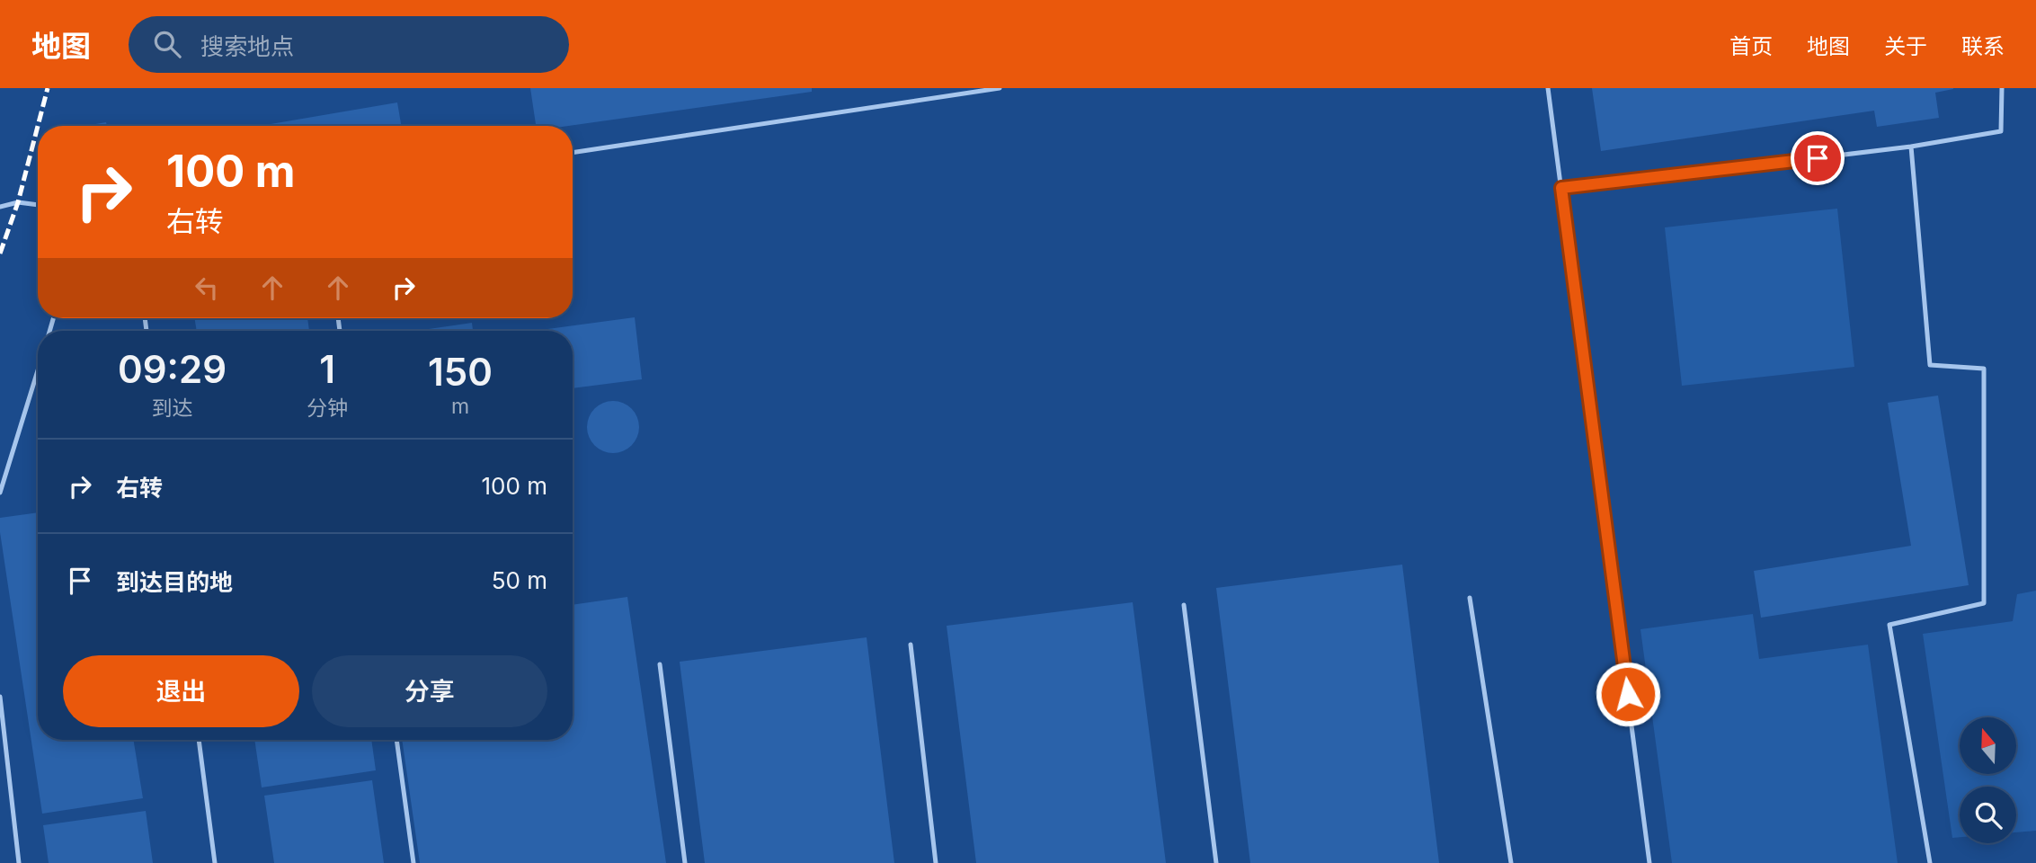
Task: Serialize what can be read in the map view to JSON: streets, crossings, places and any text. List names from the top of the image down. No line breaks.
{"north":"top","page":{"header":"地图","search":"搜索地点","nav":["首页","地图","关于","联系"],"turn":["100 m","右转"],"eta":["09:29","到达","1","分钟","150","m"],"list":[{"name":"右转","value":"100 m"},{"name":"到达目的地","value":"50 m"}],"buttons":["退出","分享"]}}
